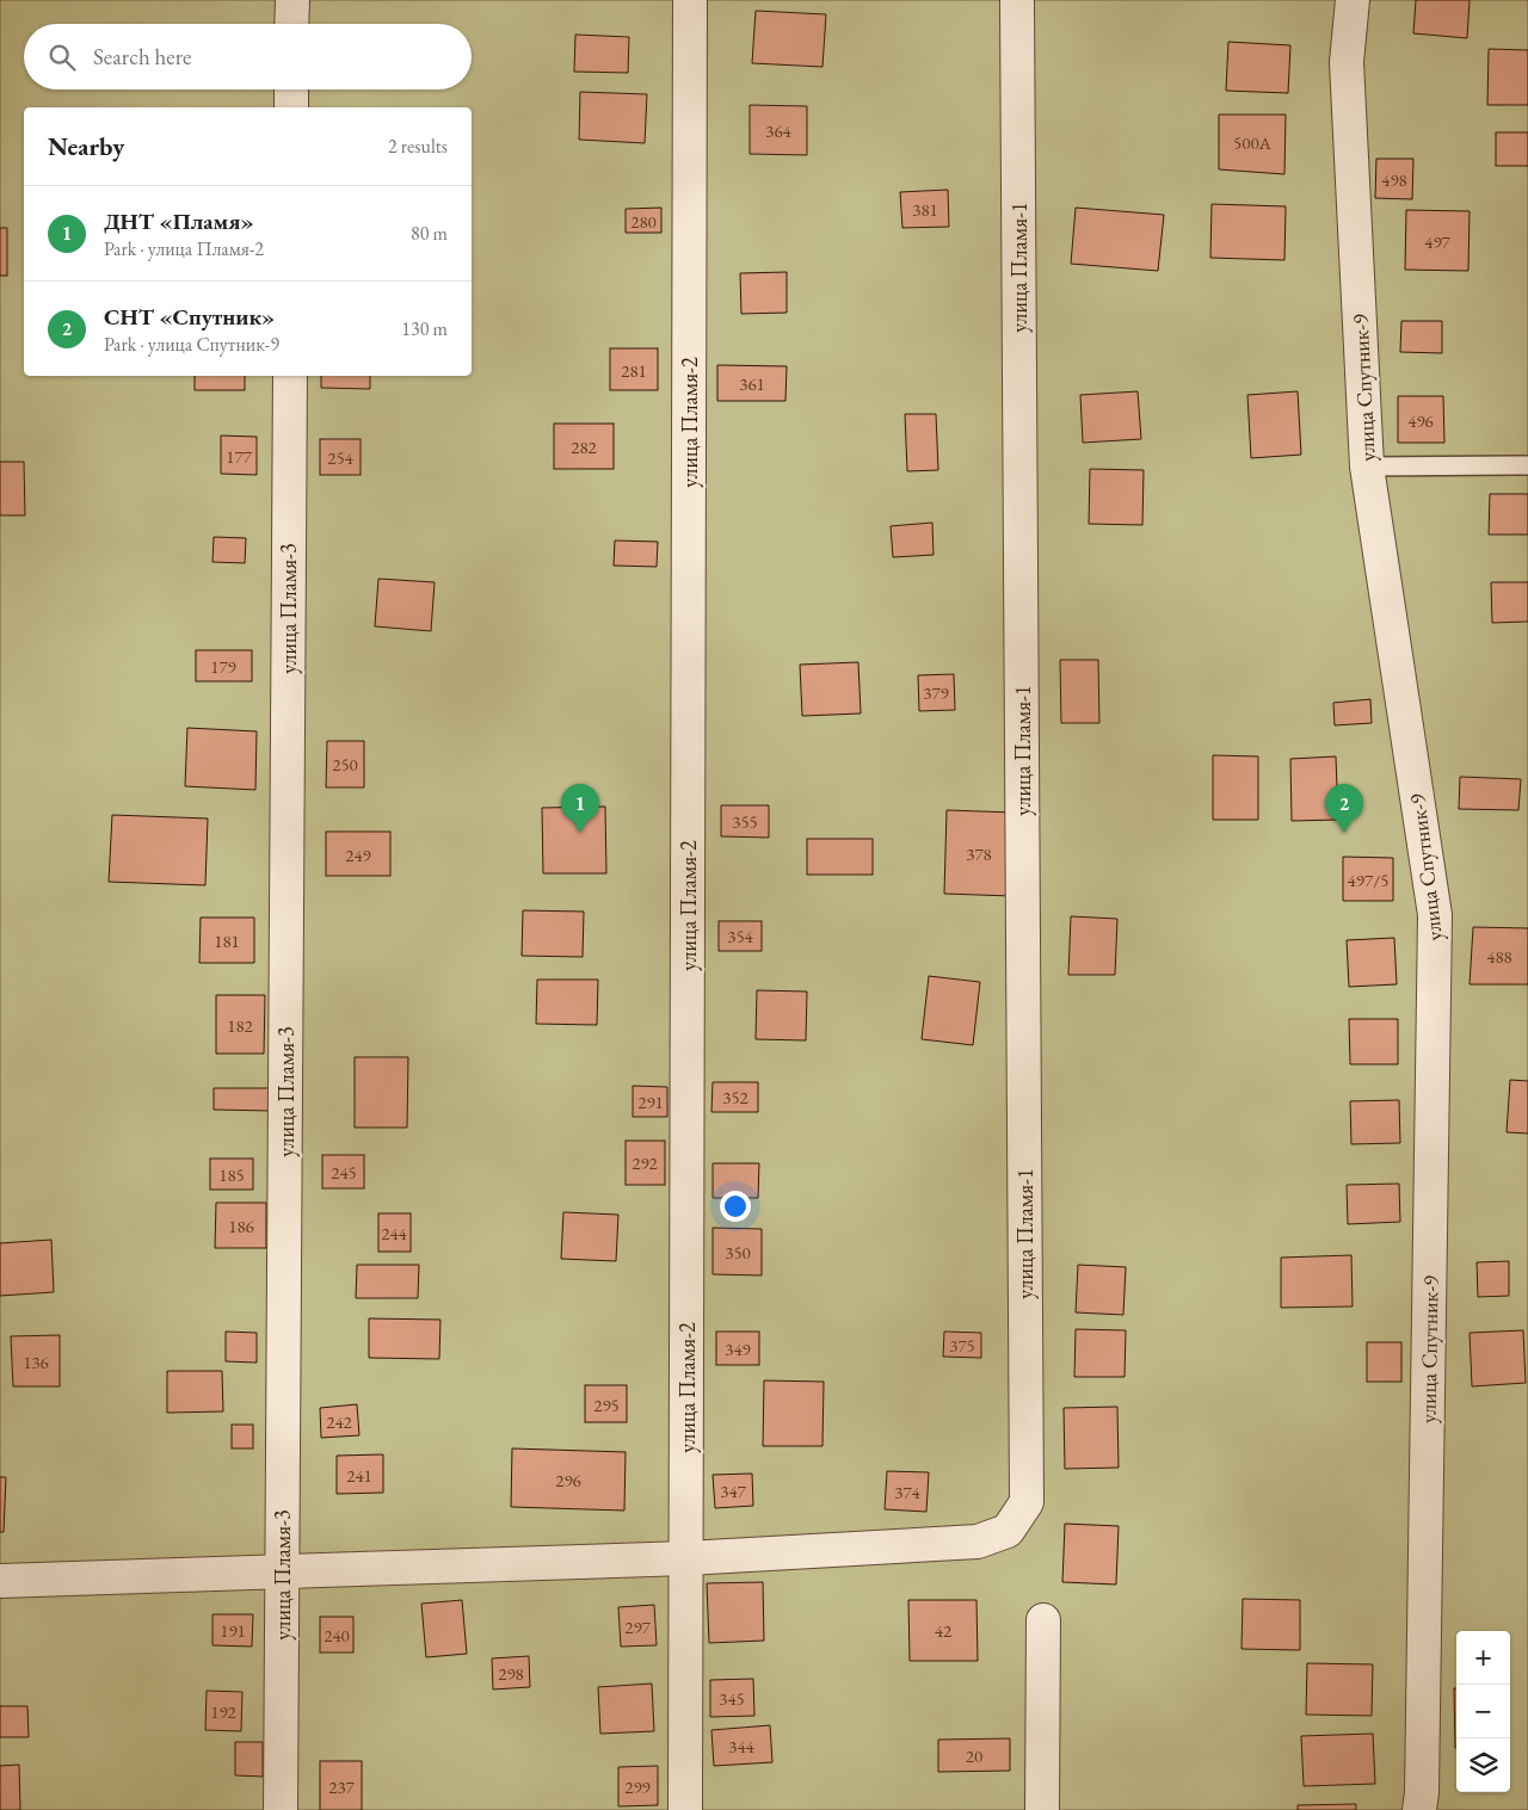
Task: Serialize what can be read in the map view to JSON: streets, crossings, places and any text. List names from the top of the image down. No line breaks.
{"streets":{"street":["улица Пламя-1","улица Спутник-9","улица Пламя-2","улица Пламя-3"]},"crossings":[["улица Пламя-1","улица Пламя-2"]],"house_numbers":["364","500А","498","381","280","497","281","361","496","282","177","254","179","379","250","355","378","249","497/5","354","181","488","182","352","291","292","245","185","186","244","350","375","349","136","295","242","241","296","347","374","297","191","42","240","298","345","192","344","20","237","299"],"page":{"search":"Search here","heading":["Nearby","2 results"],"list":[{"mark":"1","name":"ДНТ «Пламя»","note":"Park · улица Пламя-2","value":"80 m"},{"mark":"2","name":"СНТ «Спутник»","note":"Park · улица Спутник-9","value":"130 m"}],"pins":["1","2"],"map_buttons":["+","−"]}}
